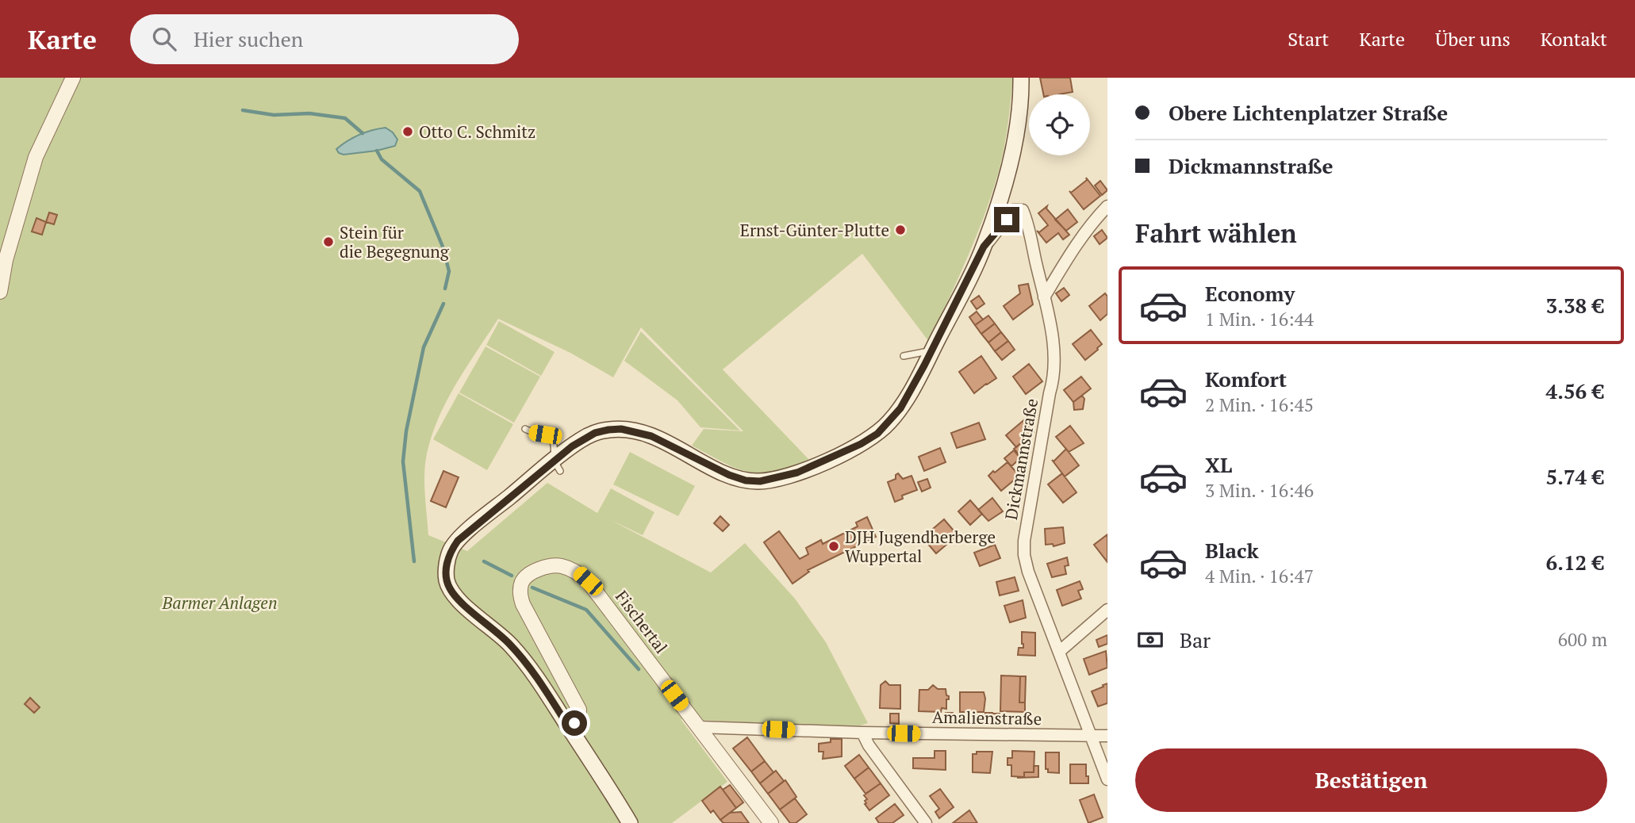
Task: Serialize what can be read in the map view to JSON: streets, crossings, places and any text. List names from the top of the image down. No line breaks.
{"streets":{"street":["Dickmannstraße","Fischertal","Amalienstraße"]},"crossings":[["Dickmannstraße","Amalienstraße"],["Fischertal","Amalienstraße"]],"parks":["Barmer Anlagen"],"places":["Otto C. Schmitz","Ernst-Günter-Plutte","Stein für die Begegnung","DJH Jugendherberge Wuppertal"],"page":{"header":"Karte","search":"Hier suchen","nav":["Start","Karte","Über uns","Kontakt"],"banner":["Obere Lichtenplatzer Straße","Dickmannstraße"],"heading":"Fahrt wählen","list":[{"name":"Economy","note":"1 Min. · 16:44","value":"3.38 €"},{"name":"Komfort","note":"2 Min. · 16:45","value":"4.56 €"},{"name":"XL","note":"3 Min. · 16:46","value":"5.74 €"},{"name":"Black","note":"4 Min. · 16:47","value":"6.12 €"}],"pay":["Bar","600 m"],"buttons":"Bestätigen"}}
